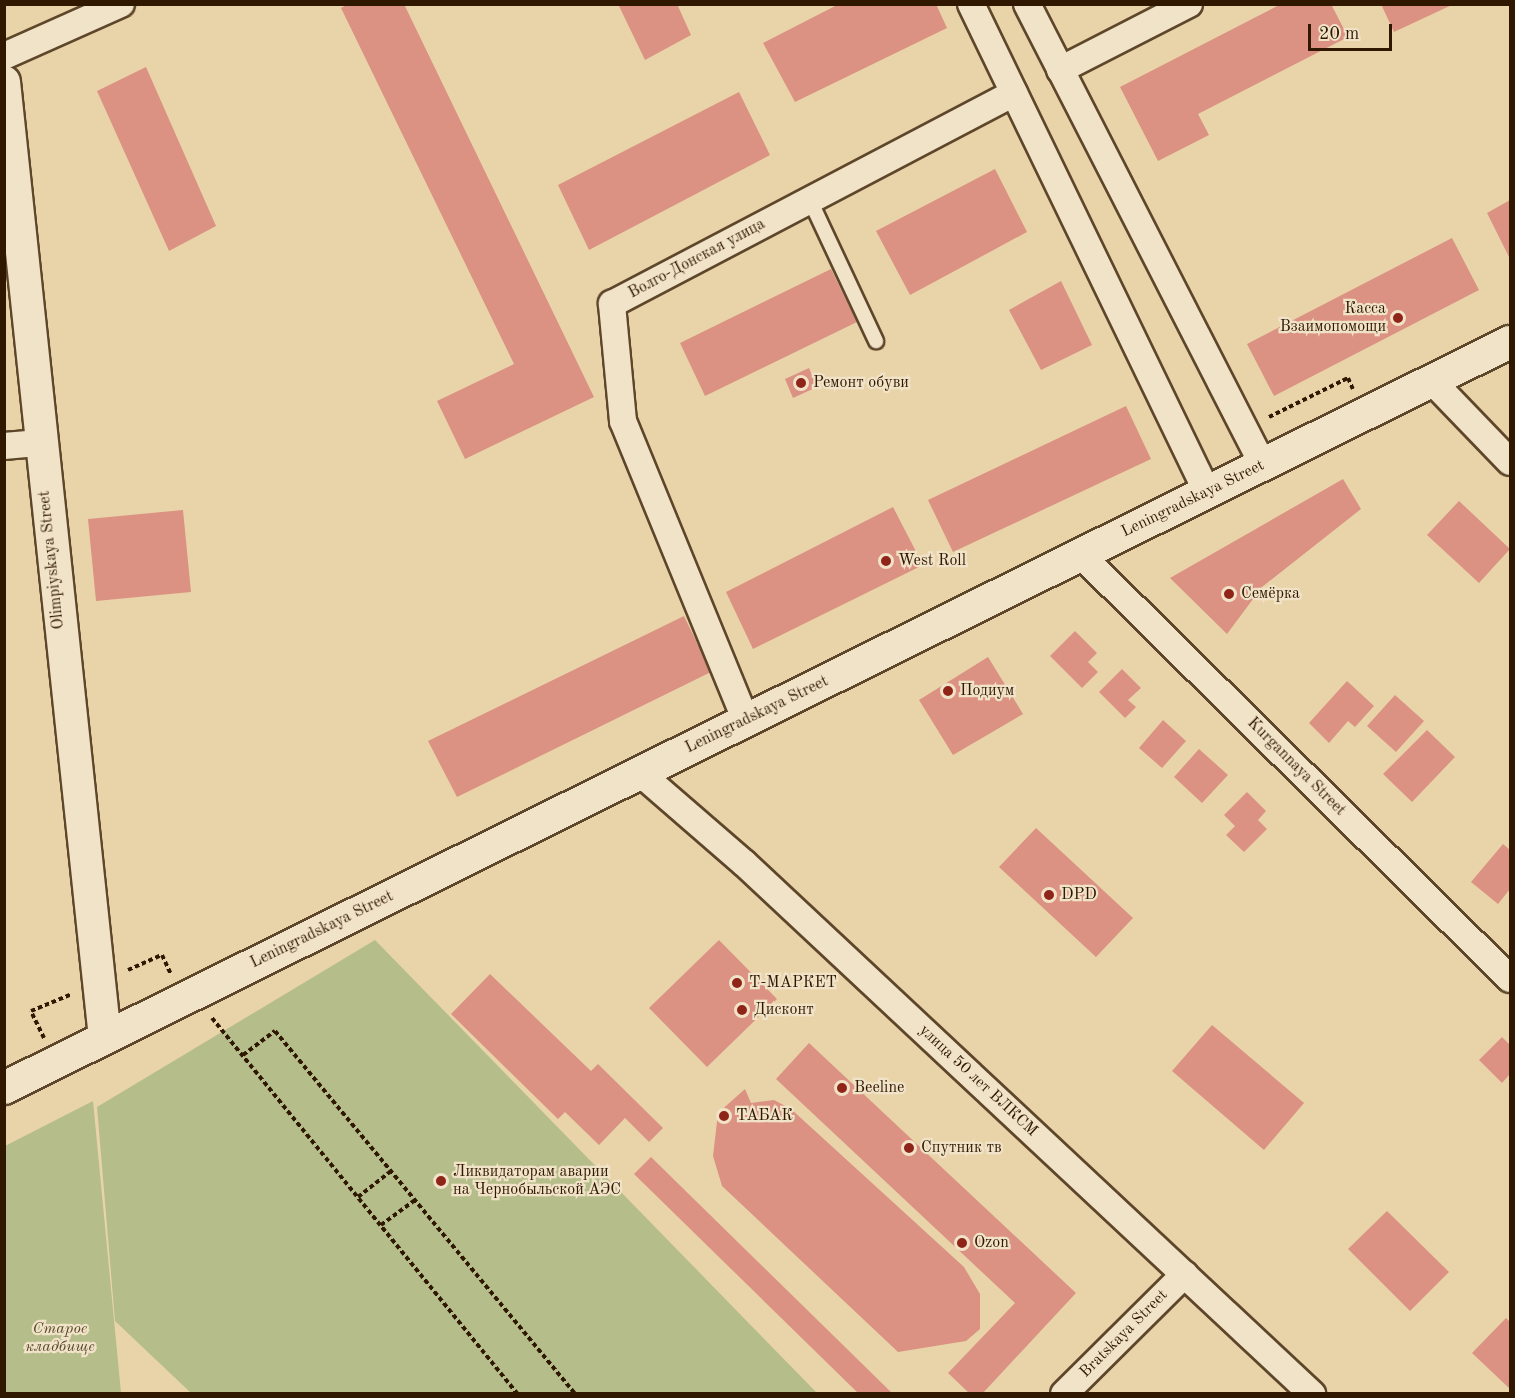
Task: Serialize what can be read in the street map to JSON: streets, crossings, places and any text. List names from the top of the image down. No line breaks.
{"streets":{"street":["Волго-Донская улица","Leningradskaya Street","Olimpiyskaya Street","Kurgannaya Street","улица 50 лет ВЛКСМ","Bratskaya Street"]},"crossings":[["Волго-Донская улица","Leningradskaya Street"],["Leningradskaya Street","Olimpiyskaya Street"],["Leningradskaya Street","Kurgannaya Street"],["Leningradskaya Street","улица 50 лет ВЛКСМ"],["улица 50 лет ВЛКСМ","Bratskaya Street"]],"parks":["Старое кладбище"],"places":["Касса Взаимопомощи","Ремонт обуви","West Roll","Семёрка","Подиум","DPD","Т-МАРКЕТ","Дисконт","Beeline","ТАБАК","Спутник тв","Ликвидаторам аварии на Чернобыльской АЭС","Ozon"],"scale_bar":"20 m"}
